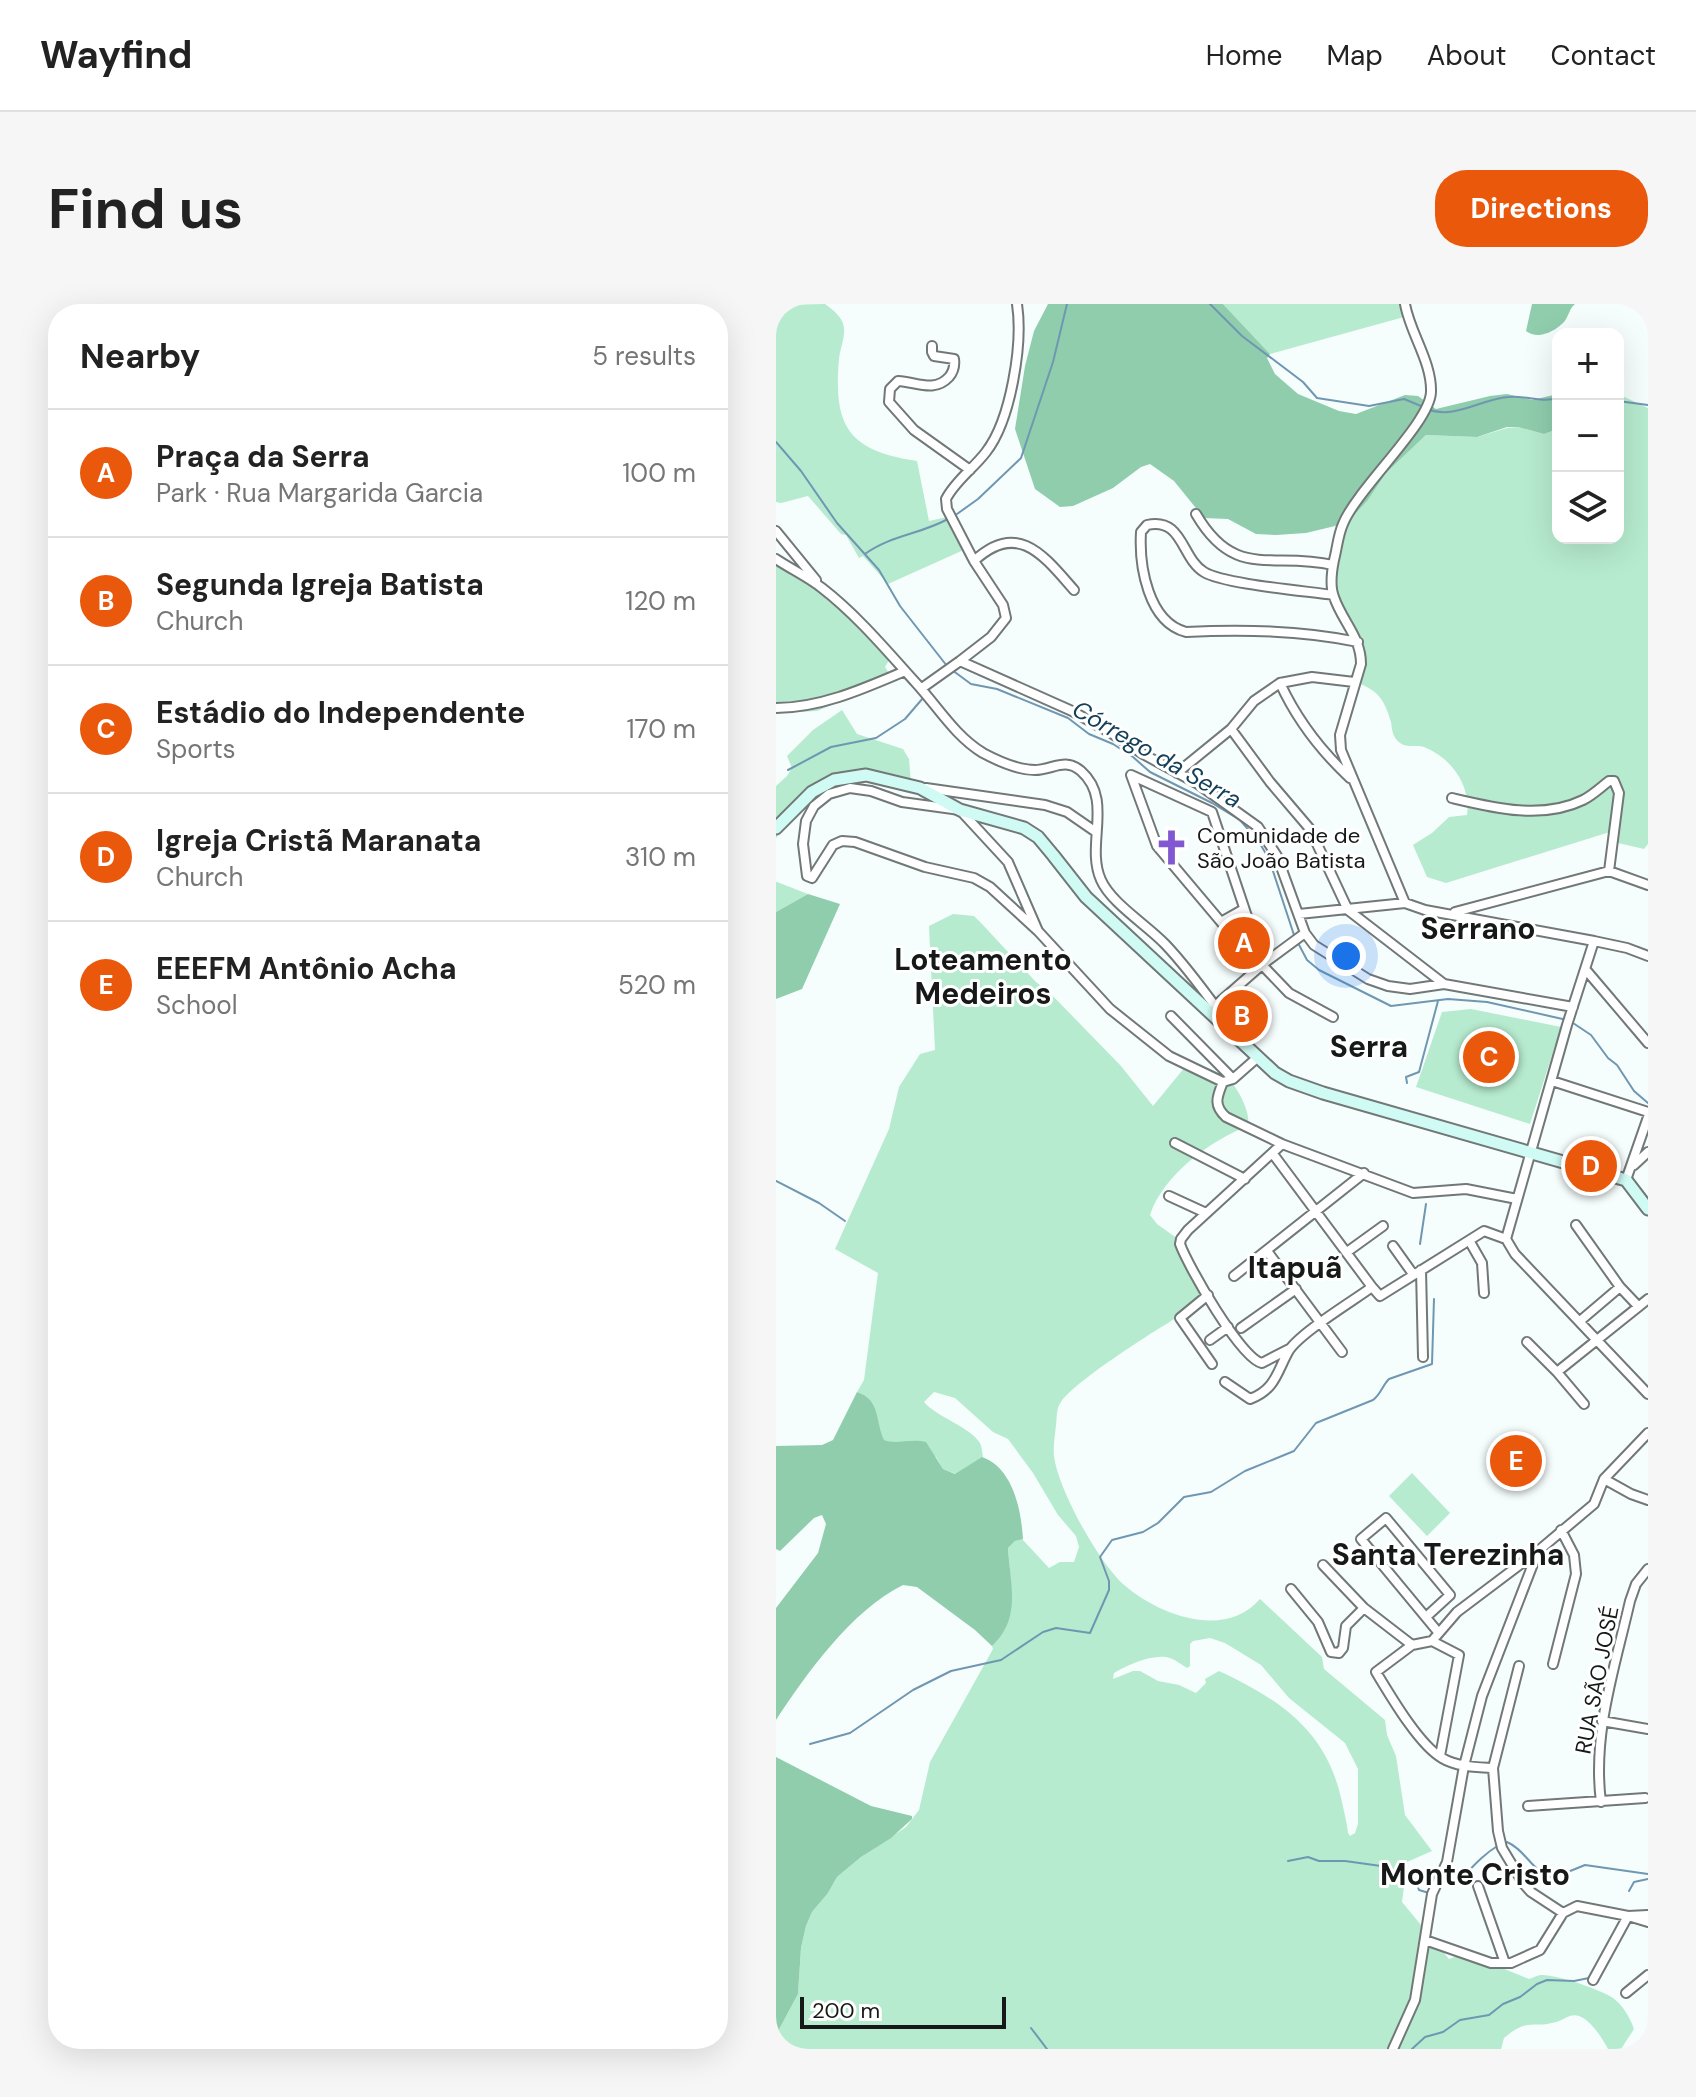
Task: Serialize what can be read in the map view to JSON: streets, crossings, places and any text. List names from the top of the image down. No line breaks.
{"streets":{"street":["RUA SÃO JOSÉ"]},"districts":["Serrano","Loteamento Medeiros","Serra","Itapuã","Santa Terezinha","Monte Cristo"],"water":["Córrego da Serra"],"places":{"church":["Comunidade de São João Batista"]},"scale_bar":"200 m","page":{"header":"Wayfind","nav":["Home","Map","About","Contact"],"buttons":"Directions","title":"Find us","heading":["Nearby","5 results"],"map_buttons":["+","−"],"list":[{"mark":"A","name":"Praça da Serra","note":"Park · Rua Margarida Garcia","value":"100 m"},{"mark":"B","name":"Segunda Igreja Batista","note":"Church","value":"120 m"},{"mark":"C","name":"Estádio do Independente","note":"Sports","value":"170 m"},{"mark":"D","name":"Igreja Cristã Maranata","note":"Church","value":"310 m"},{"mark":"E","name":"EEEFM Antônio Acha","note":"School","value":"520 m"}],"pins":["A","B","C","D","E"],"scale":"200 m"}}
